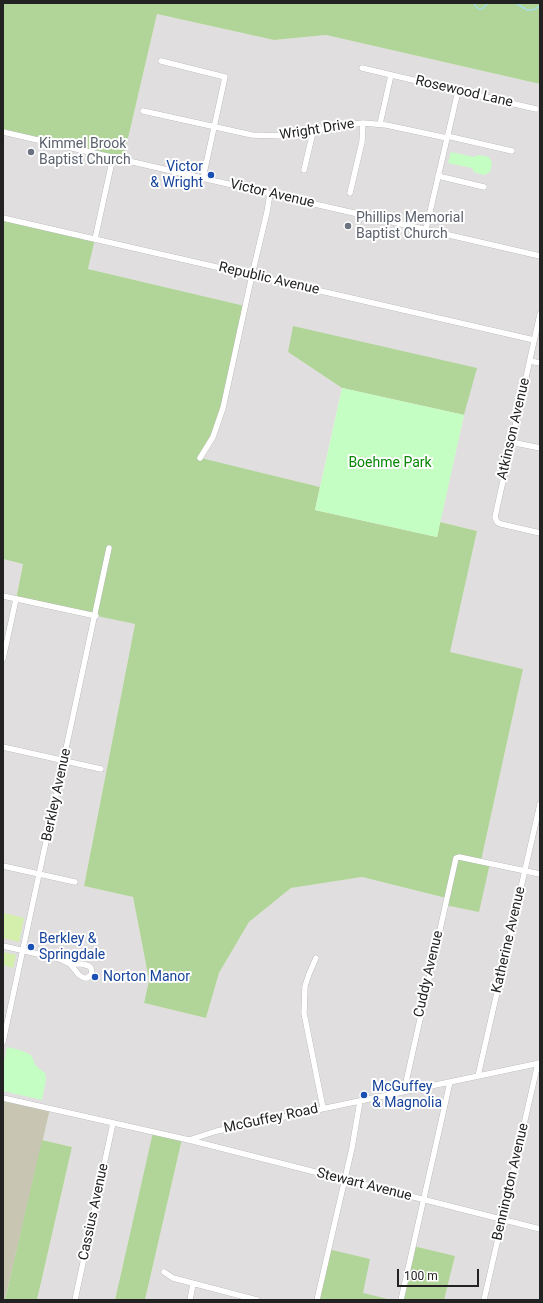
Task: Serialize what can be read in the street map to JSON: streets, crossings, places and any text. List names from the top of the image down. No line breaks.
{"streets":{"street":["Rosewood Lane","Wright Drive","Victor Avenue","Republic Avenue","Atkinson Avenue","Berkley Avenue","Katherine Avenue","Cuddy Avenue","McGuffey Road","Bennington Avenue","Stewart Avenue","Cassius Avenue"]},"crossings":[["Republic Avenue","Atkinson Avenue"],["Katherine Avenue","Cuddy Avenue"],["Katherine Avenue","McGuffey Road"],["Cuddy Avenue","McGuffey Road"],["McGuffey Road","Bennington Avenue"],["McGuffey Road","Stewart Avenue"],["Bennington Avenue","Stewart Avenue"]],"parks":["Boehme Park"],"places":["Kimmel Brook Baptist Church","Victor & Wright","Phillips Memorial Baptist Church","Berkley & Springdale","Norton Manor","McGuffey & Magnolia"],"scale_bar":"100 m"}
